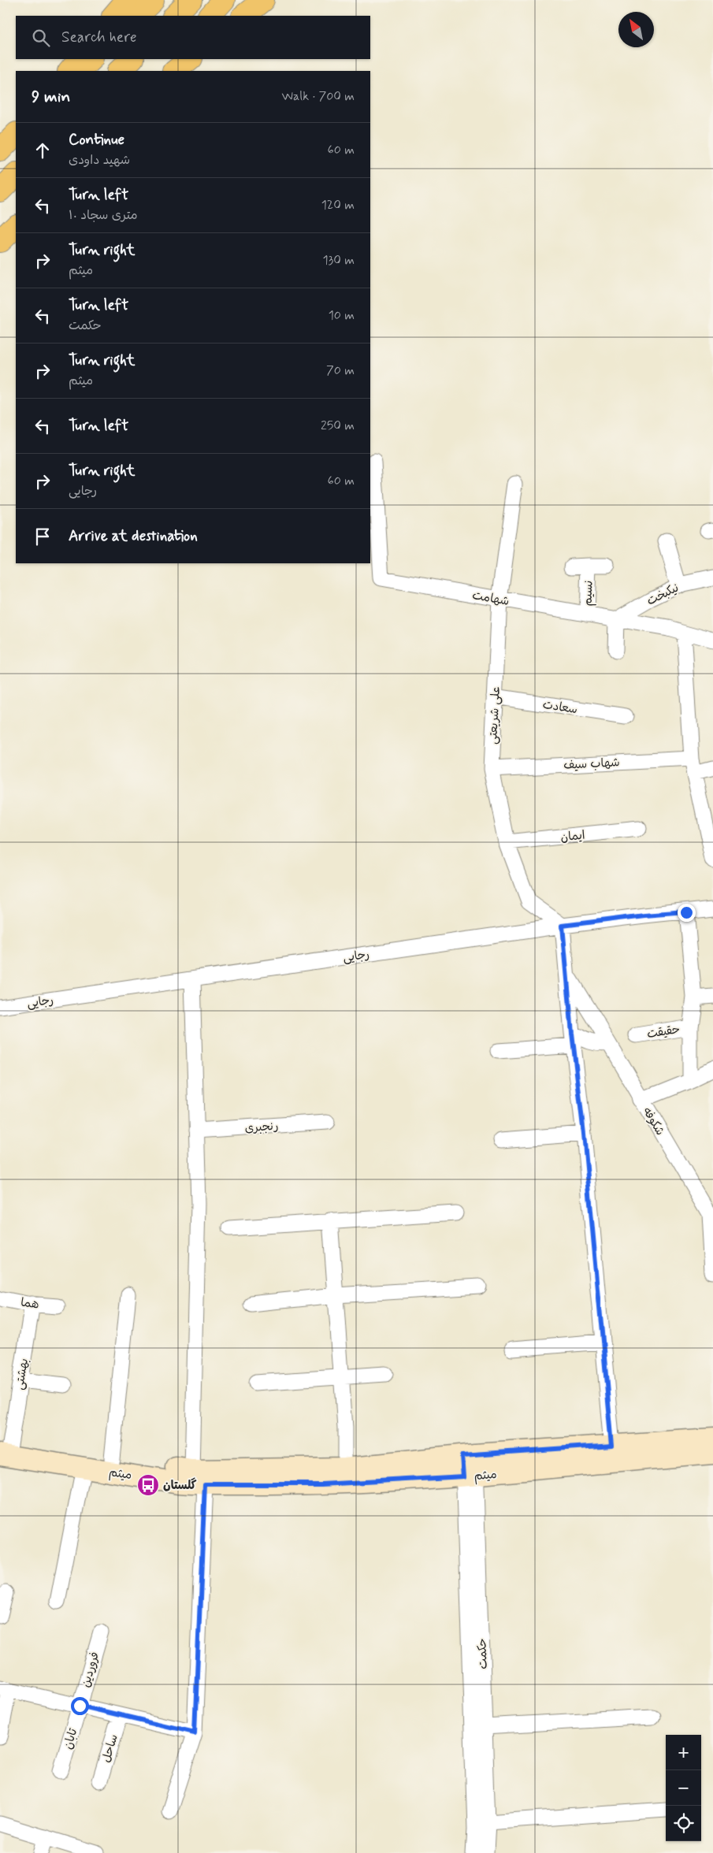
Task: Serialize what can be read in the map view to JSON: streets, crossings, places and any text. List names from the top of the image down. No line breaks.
{"streets":{"main road":["میثم"],"street":["نسیم","نیکبخت","شهامت","سعادت","علی شریعتی","شهاب سیف","ایمان","رجایی","حقیقت","شکوفه","رنجبری","هما","بهشتی","حکمت","فروردین","تابان","ساحل"]},"crossings":[["نسیم","شهامت"],["نیکبخت","شهامت"],["شهامت","علی شریعتی"],["سعادت","علی شریعتی"],["علی شریعتی","شهاب سیف"],["علی شریعتی","ایمان"],["علی شریعتی","رجایی"],["هما","بهشتی"],["بهشتی","میثم"],["میثم","حکمت"],["فروردین","تابان"]],"places":{"bus stop":["گلستان"]},"north":"top left","page":{"search":"Search here","heading":["9 min","Walk · 700 m"],"list":[["Continue","شهید داودی","60 m"],["Turn left","۱۰ متری سجاد","120 m"],["Turn right","میثم","130 m"],["Turn left","حکمت","10 m"],["Turn right","میثم","70 m"],["Turn left","250 m"],["Turn right","رجایی","60 m"],"Arrive at destination"],"map_buttons":["+","−"]}}
